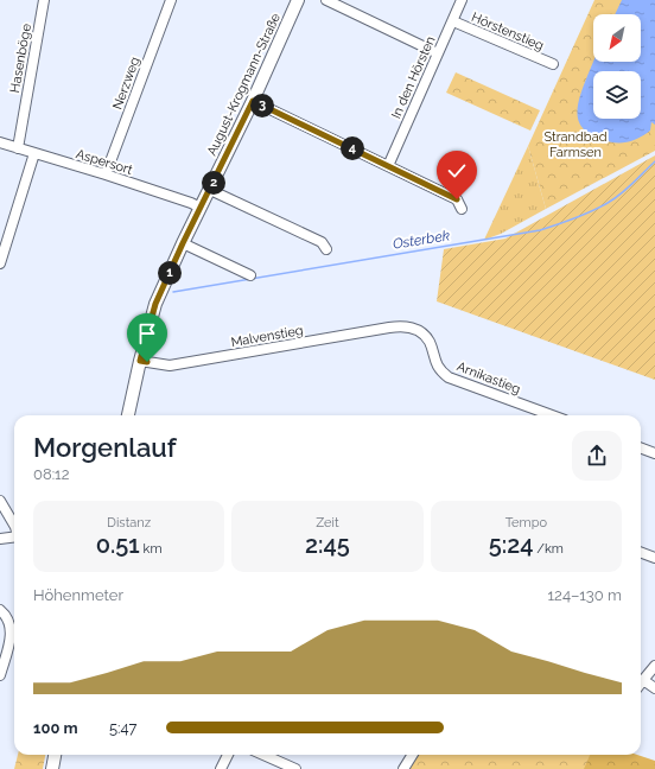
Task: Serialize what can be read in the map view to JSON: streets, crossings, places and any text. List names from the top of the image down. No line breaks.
{"streets":{"main road":["August-Krogmann-Straße"],"street":["Hörstenstieg","Hasenböge","In den Hörsten","Nerzweg","Aspersort","Malvenstieg","Arnikastieg"]},"crossings":[["Hörstenstieg","In den Hörsten"],["Hasenböge","Aspersort"],["Nerzweg","Aspersort"],["August-Krogmann-Straße","Aspersort"],["August-Krogmann-Straße","Malvenstieg"],["Malvenstieg","Arnikastieg"]],"water":["Osterbek"],"parks":["Strandbad Farmsen"],"north":"bottom left","page":{"pins":["3","4","2","1"],"heading":["Morgenlauf","08:12"],"stats":[["Distanz","0.51 km"],["Zeit","2:45"],["Tempo","5:24 /km"]],"chart":["Höhenmeter","124–130 m"],"list":[{"name":"100 m","note":"5:47"}]}}
